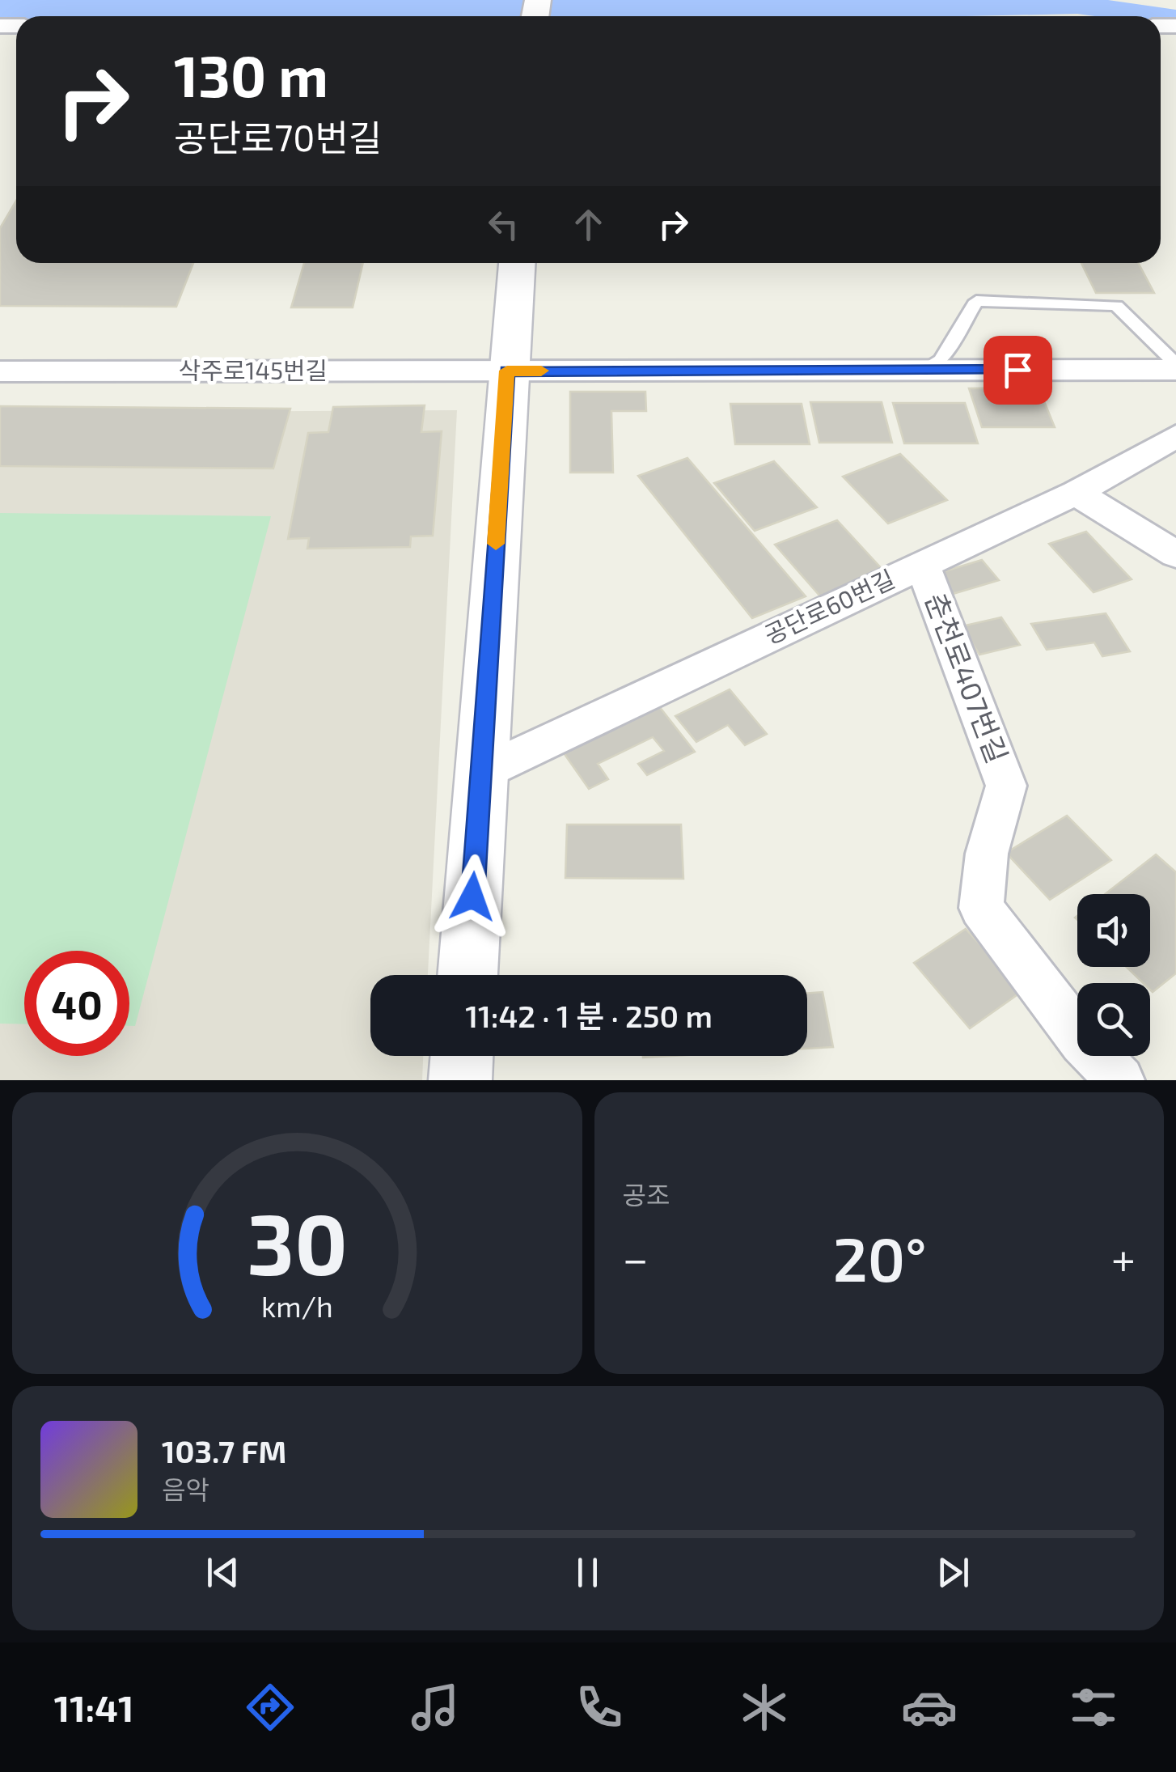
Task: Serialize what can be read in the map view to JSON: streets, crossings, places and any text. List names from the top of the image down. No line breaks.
{"streets":{"street":["삭주로145번길","공단로60번길","춘천로407번길"]},"crossings":[["공단로60번길","춘천로407번길"]],"page":{"turn":["130 m","공단로70번길"],"limit":"40","trip":"11:42 · 1 분 · 250 m","tile":"공조","heat":["−","20°","+"],"song":["103.7 FM","음악"],"tabs":"11:41","gauge":["30","km/h"]}}
